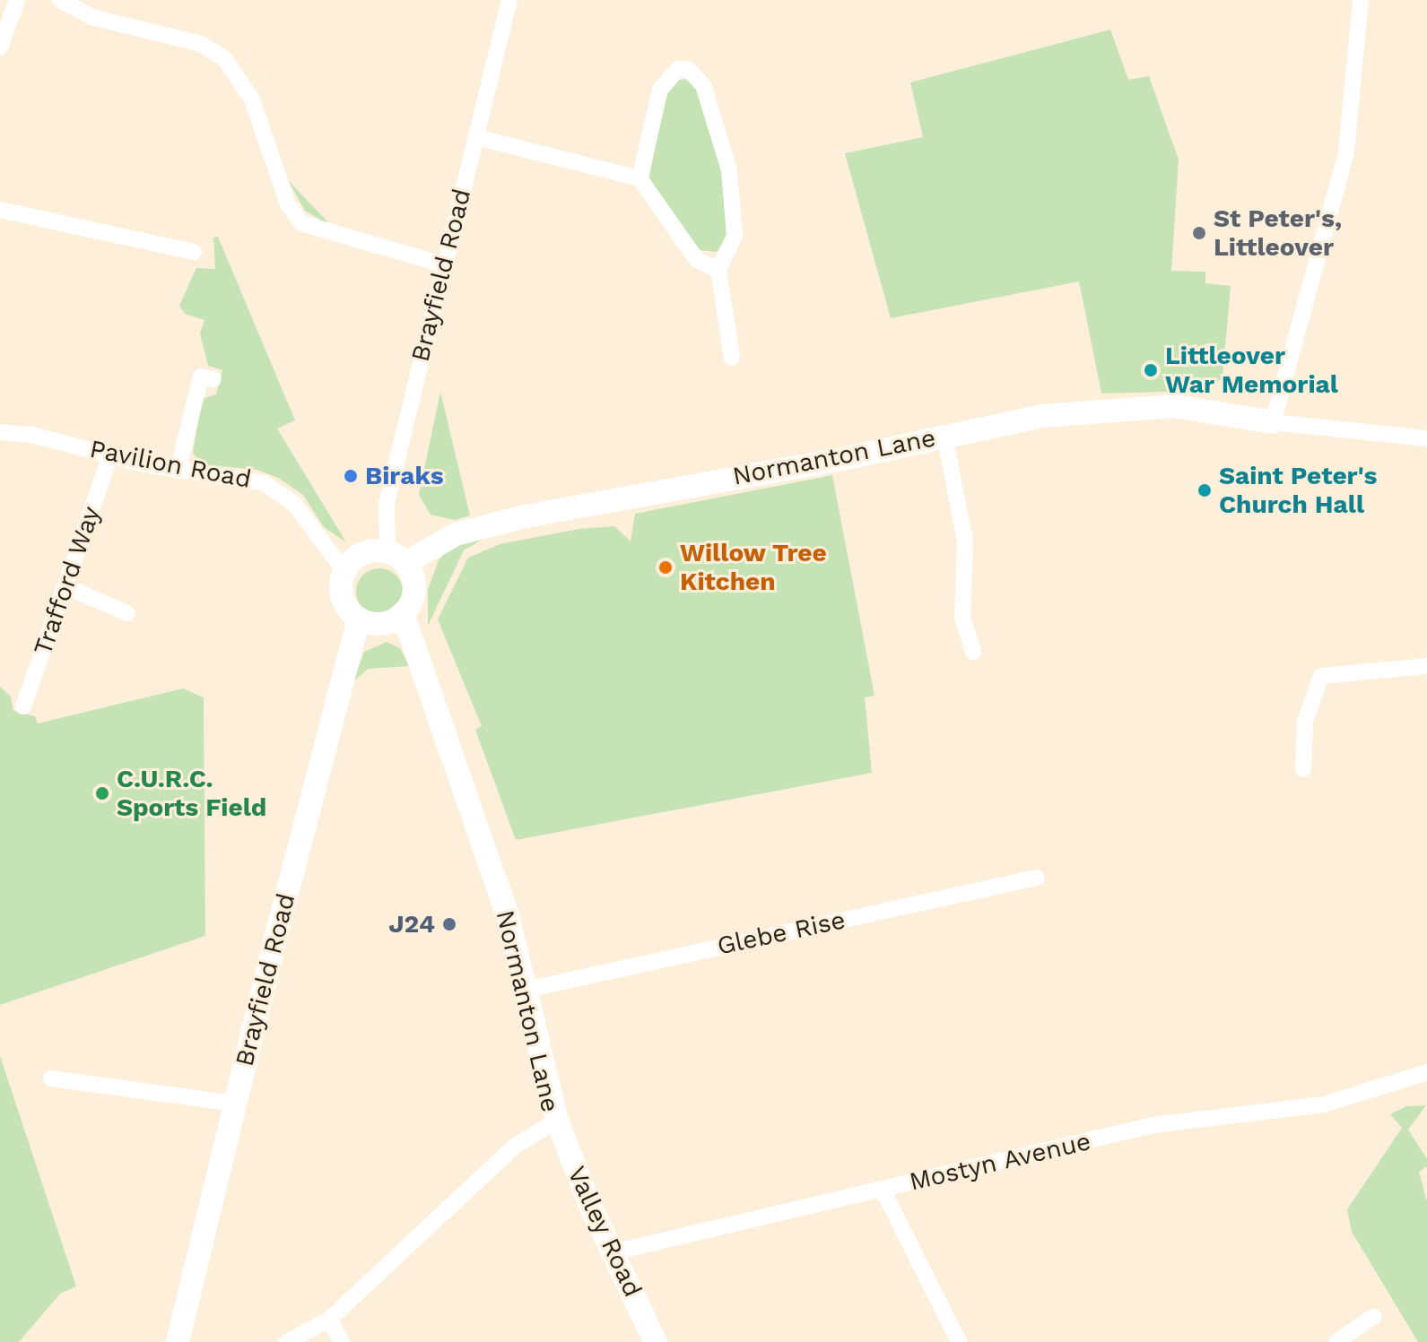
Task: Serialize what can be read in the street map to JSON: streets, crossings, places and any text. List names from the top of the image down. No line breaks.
{"streets":{"street":["Brayfield Road","Normanton Lane","Pavilion Road","Trafford Way","Glebe Rise","Mostyn Avenue","Valley Road"]},"crossings":[["Brayfield Road","Normanton Lane"],["Brayfield Road","Pavilion Road"],["Normanton Lane","Pavilion Road"],["Normanton Lane","Glebe Rise"],["Normanton Lane","Valley Road"],["Pavilion Road","Trafford Way"],["Mostyn Avenue","Valley Road"]],"places":["St Peter's, Littleover","Littleover War Memorial","Biraks","Saint Peter's Church Hall","Willow Tree Kitchen","C.U.R.C. Sports Field","J24"]}
